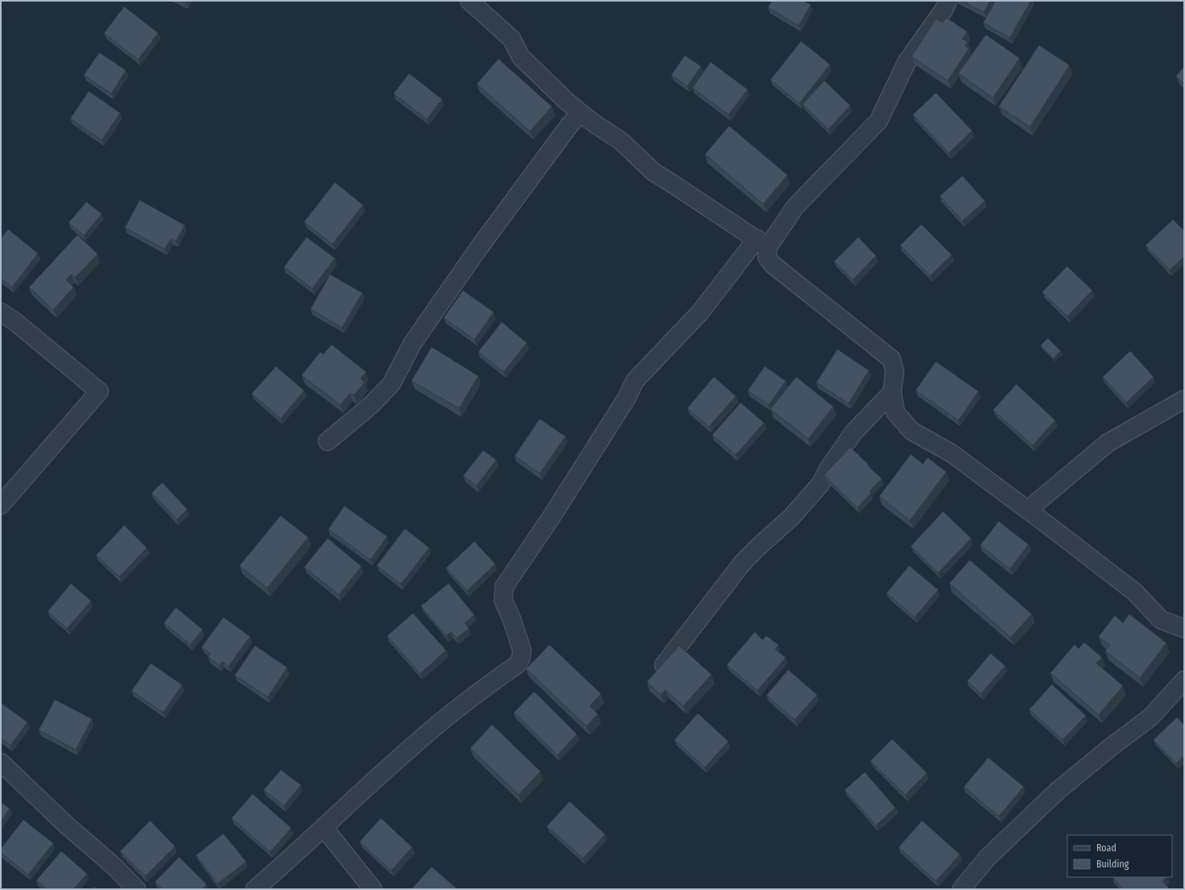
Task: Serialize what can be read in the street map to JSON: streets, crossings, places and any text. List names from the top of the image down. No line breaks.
{"legend":["Road","Building"]}
